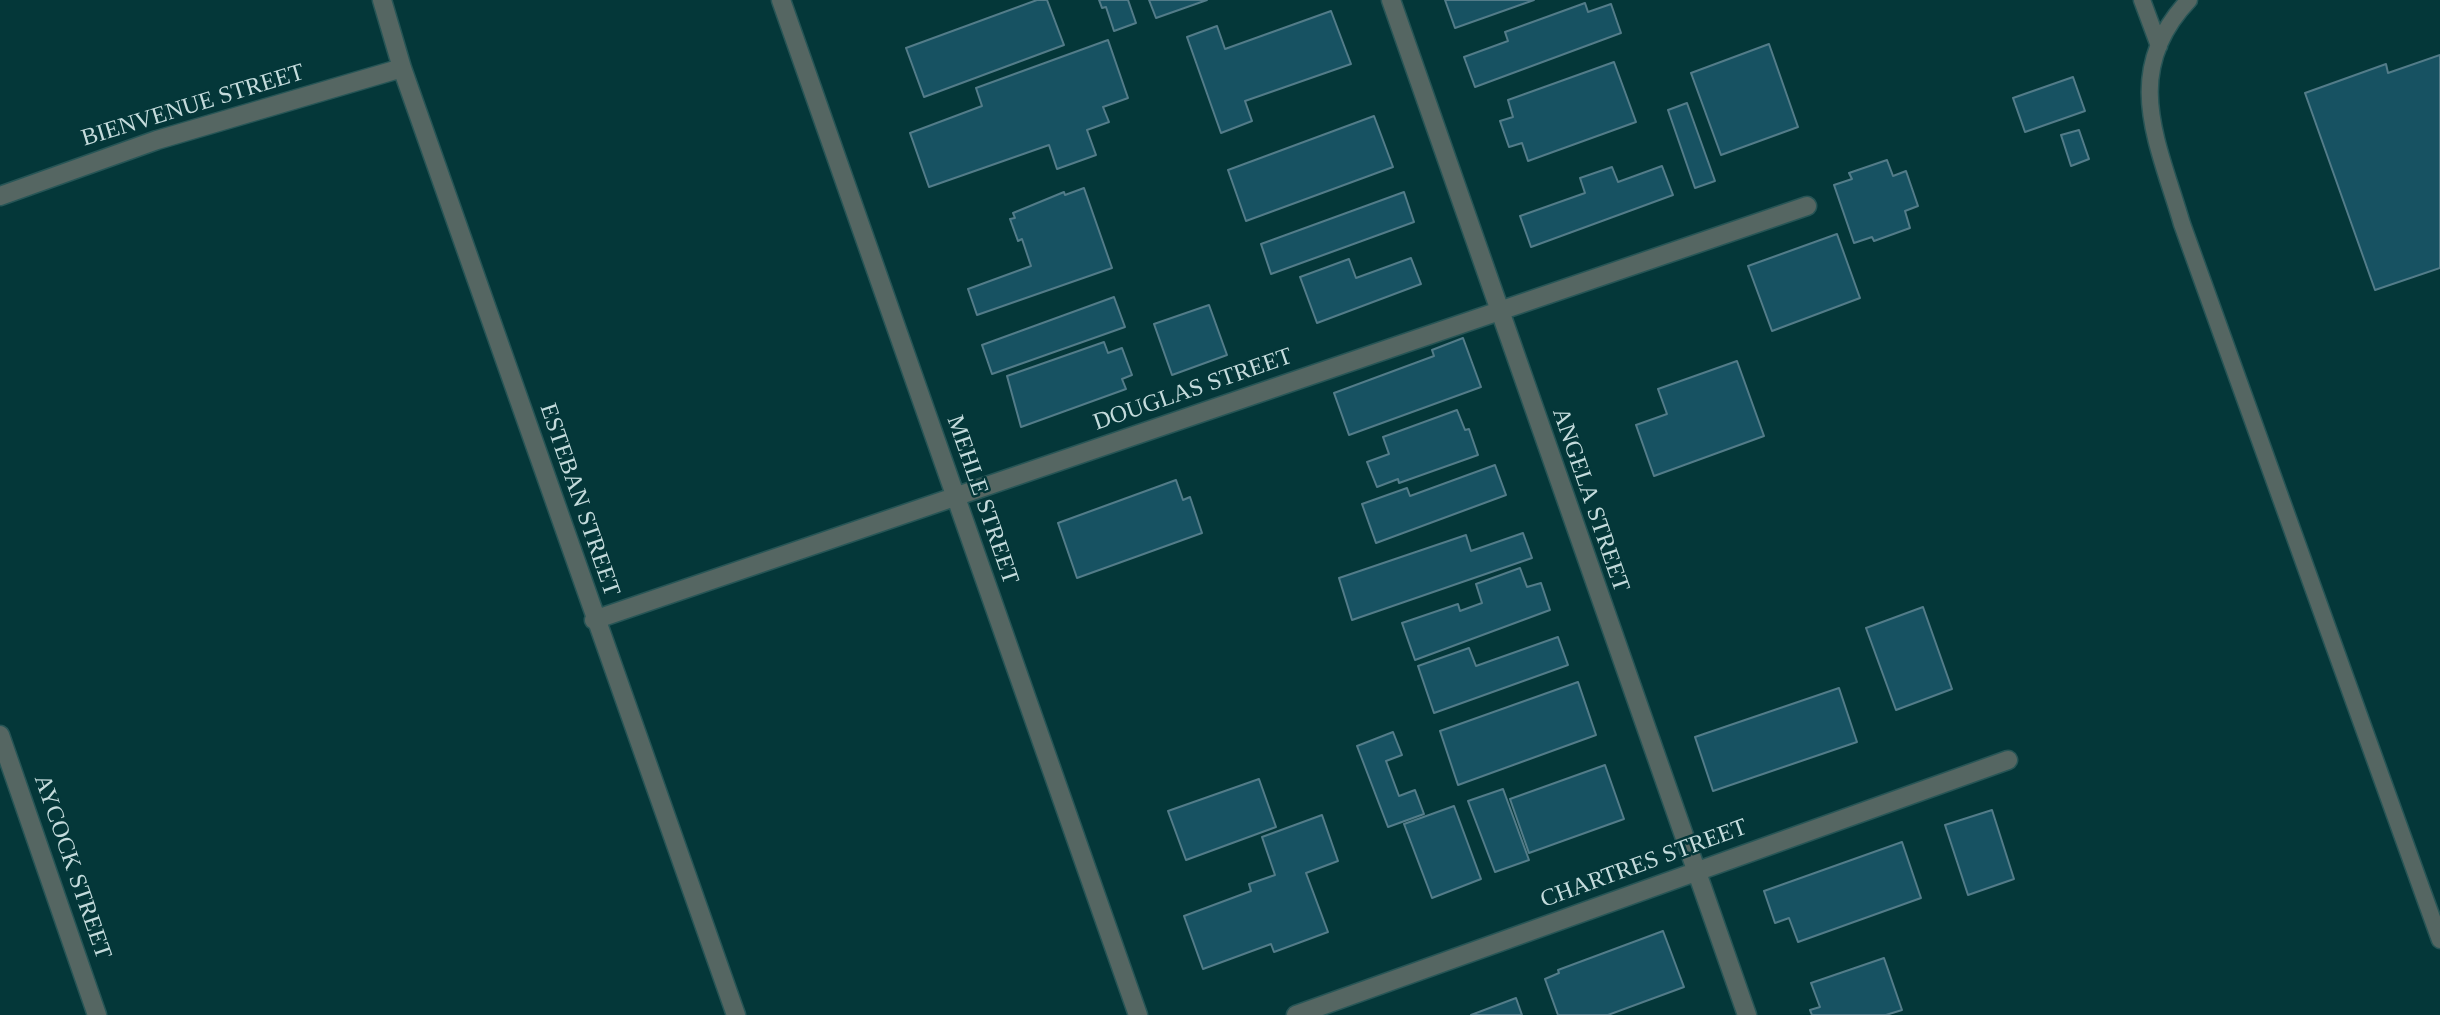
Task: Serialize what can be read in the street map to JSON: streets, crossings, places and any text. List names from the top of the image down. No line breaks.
{"streets":{"street":["BIENVENUE STREET","DOUGLAS STREET","ESTEBAN STREET","MEHLE STREET","ANGELA STREET","CHARTRES STREET","AYCOCK STREET"]},"crossings":[["BIENVENUE STREET","ESTEBAN STREET"],["DOUGLAS STREET","ESTEBAN STREET"],["DOUGLAS STREET","MEHLE STREET"],["DOUGLAS STREET","ANGELA STREET"],["ANGELA STREET","CHARTRES STREET"]]}
